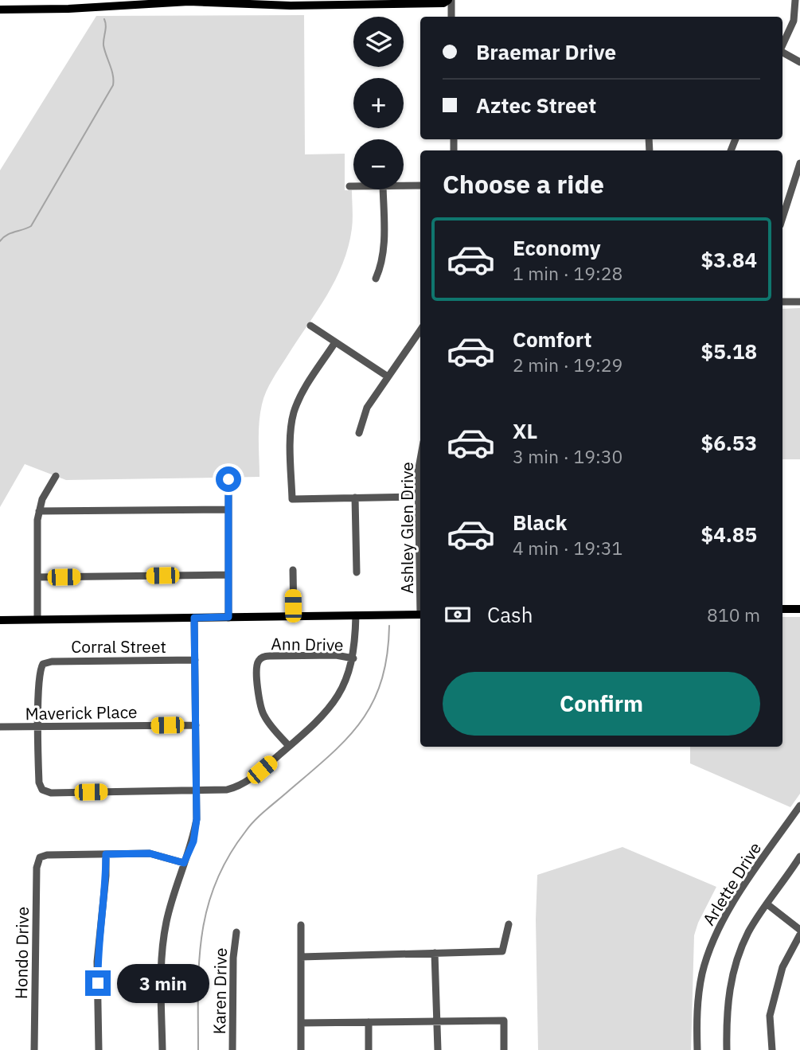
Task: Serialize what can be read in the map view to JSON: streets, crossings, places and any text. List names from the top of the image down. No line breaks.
{"streets":{"street":["Ashley Glen Drive","Ann Drive","Corral Street","Maverick Place","Arlette Drive","Hondo Drive","Karen Drive"]},"crossings":[["Corral Street","Maverick Place"]],"page":{"map_buttons":["+","−"],"banner":["Braemar Drive","Aztec Street"],"heading":"Choose a ride","list":[{"name":"Economy","note":"1 min · 19:28","value":"$3.84"},{"name":"Comfort","note":"2 min · 19:29","value":"$5.18"},{"name":"XL","note":"3 min · 19:30","value":"$6.53"},{"name":"Black","note":"4 min · 19:31","value":"$4.85"}],"pay":["Cash","810 m"],"buttons":"Confirm","bubble":"3 min"}}
